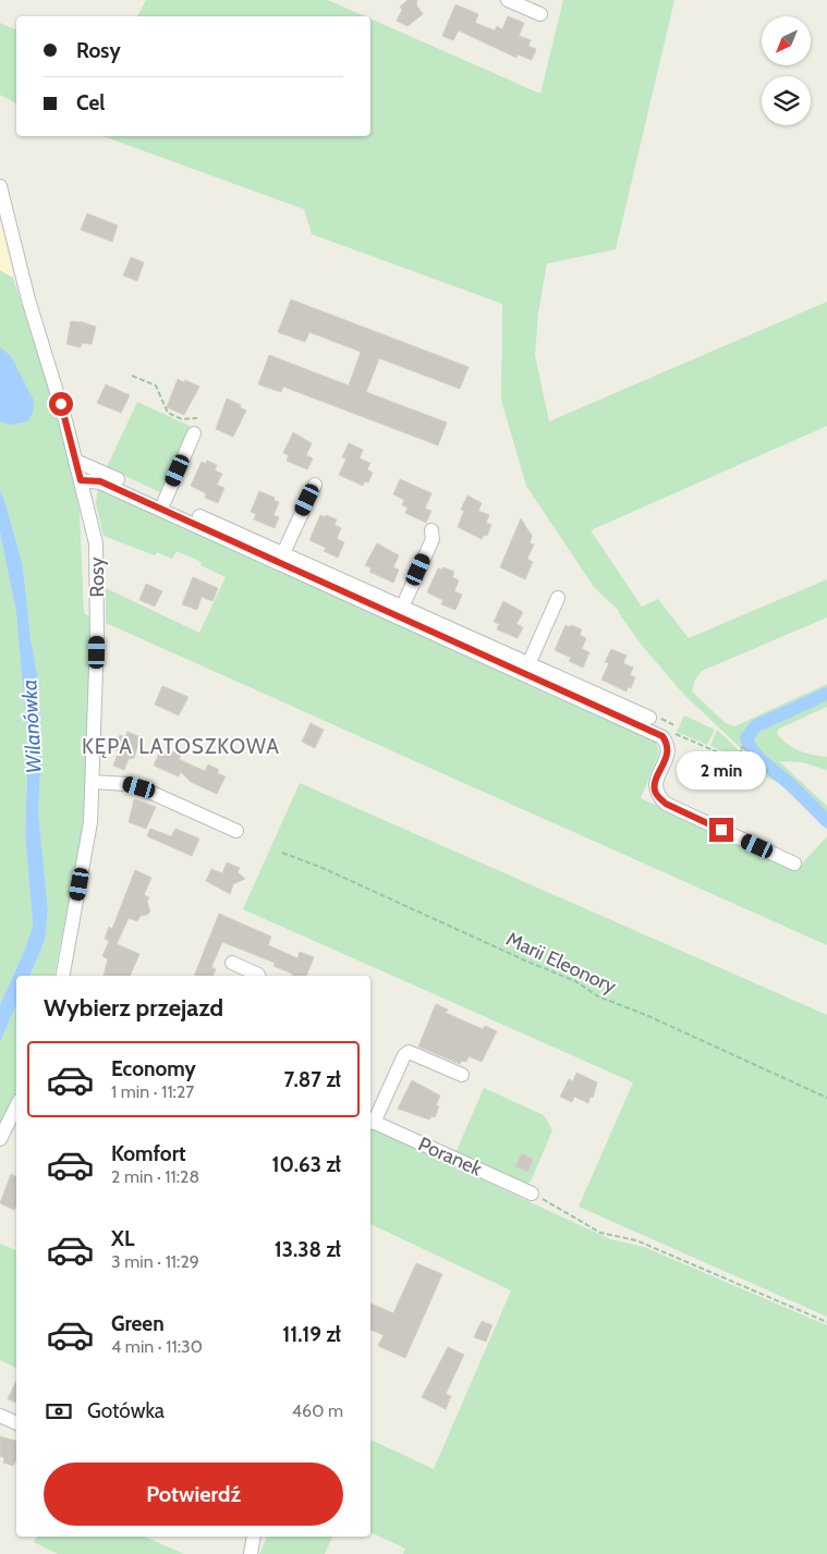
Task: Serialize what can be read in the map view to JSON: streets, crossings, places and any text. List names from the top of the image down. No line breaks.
{"streets":{"street":["Rosy","Poranek"],"path":["Marii Eleonory"]},"districts":["KĘPA LATOSZKOWA"],"water":["Wilanówka"],"north":"bottom left","page":{"banner":["Rosy","Cel"],"bubble":"2 min","heading":"Wybierz przejazd","list":[{"name":"Economy","note":"1 min · 11:27","value":"7.87 zł"},{"name":"Komfort","note":"2 min · 11:28","value":"10.63 zł"},{"name":"XL","note":"3 min · 11:29","value":"13.38 zł"},{"name":"Green","note":"4 min · 11:30","value":"11.19 zł"}],"pay":["Gotówka","460 m"],"buttons":"Potwierdź"}}
